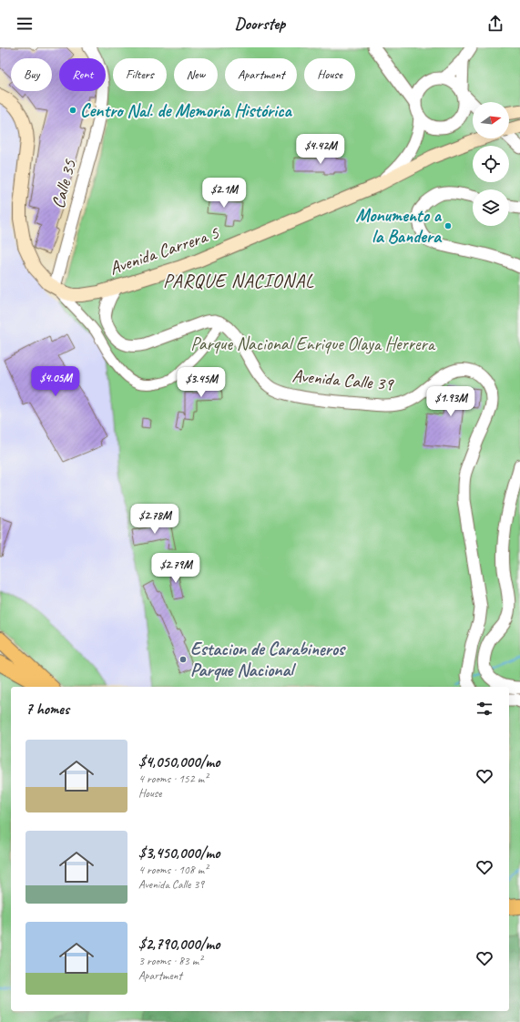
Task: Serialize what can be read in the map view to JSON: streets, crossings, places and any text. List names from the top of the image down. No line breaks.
{"streets":{"main road":["Avenida Carrera 5"],"street":["Calle 35","Avenida Calle 39"]},"crossings":[["Calle 35","Avenida Carrera 5"]],"districts":["PARQUE NACIONAL"],"parks":["Parque Nacional Enrique Olaya Herrera"],"places":["Centro Nal. de Memoria Histórica","Monumento a la Bandera","Estacion de Carabineros Parque Nacional"],"north":"right","page":{"header":"Doorstep","chip":["Buy","Rent","Filters","New","Apartment","House"],"price":["$4.42M","$2.1M","$4.05M","$3.45M","$1.93M","$2.78M","$2.79M"],"heading":"7 homes","list":[{"name":"$4,050,000/mo","note":"4 rooms · 152 m² · House"},{"name":"$3,450,000/mo","note":"4 rooms · 108 m² · Avenida Calle 39"},{"name":"$2,790,000/mo","note":"3 rooms · 83 m² · Apartment"}]}}
